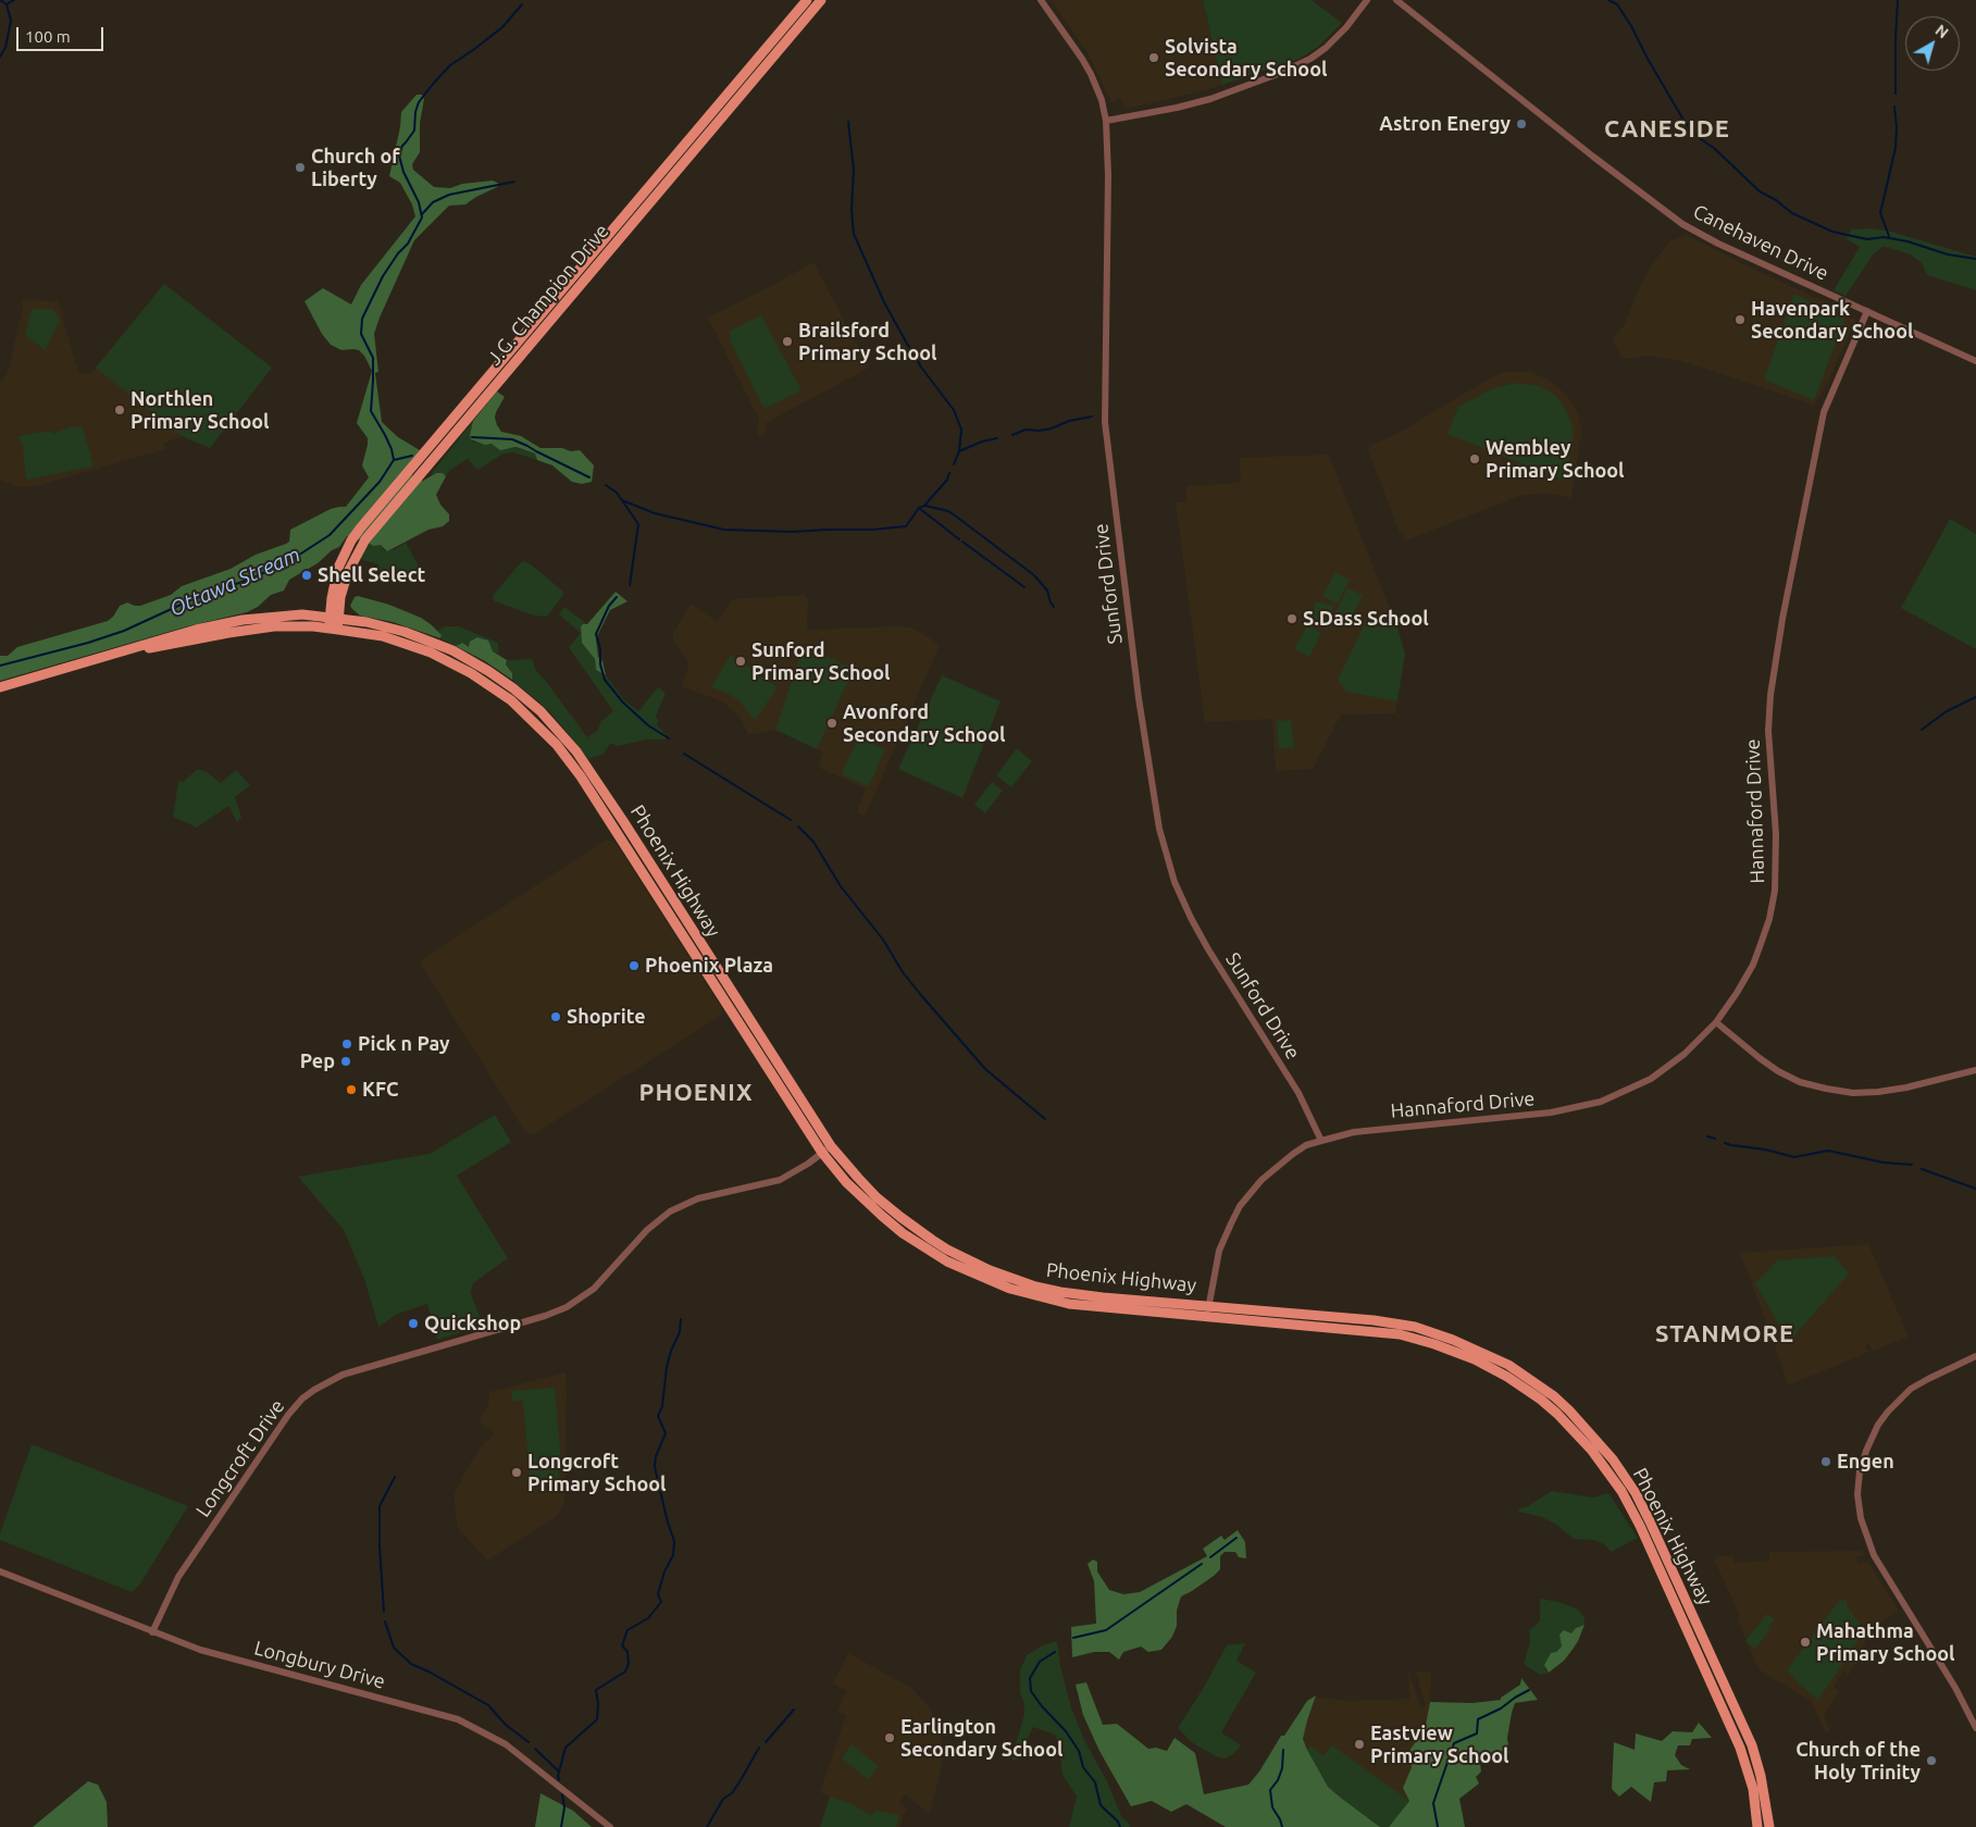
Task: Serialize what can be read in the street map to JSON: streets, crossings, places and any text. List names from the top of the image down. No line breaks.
{"streets":{"main road":["J.G. Champion Drive","Phoenix Highway"],"street":["Canehaven Drive","Sunford Drive","Hannaford Drive","Longcroft Drive","Longbury Drive"]},"crossings":[["Canehaven Drive","Hannaford Drive"],["J.G. Champion Drive","Phoenix Highway"],["Sunford Drive","Hannaford Drive"],["Hannaford Drive","Phoenix Highway"],["Phoenix Highway","Longcroft Drive"],["Longcroft Drive","Longbury Drive"]],"districts":["CANESIDE","PHOENIX","STANMORE"],"water":["Ottawa Stream"],"places":["Solvista Secondary School","Astron Energy","Church of Liberty","Havenpark Secondary School","Brailsford Primary School","Northlen Primary School","Wembley Primary School","Shell Select","S.Dass School","Sunford Primary School","Avonford Secondary School","Phoenix Plaza","Shoprite","Pick n Pay","Pep","KFC","Quickshop","Engen","Longcroft Primary School","Mahathma Primary School","Earlington Secondary School","Eastview Primary School","Church of the Holy Trinity"],"scale_bar":"100 m","north":"top right"}
